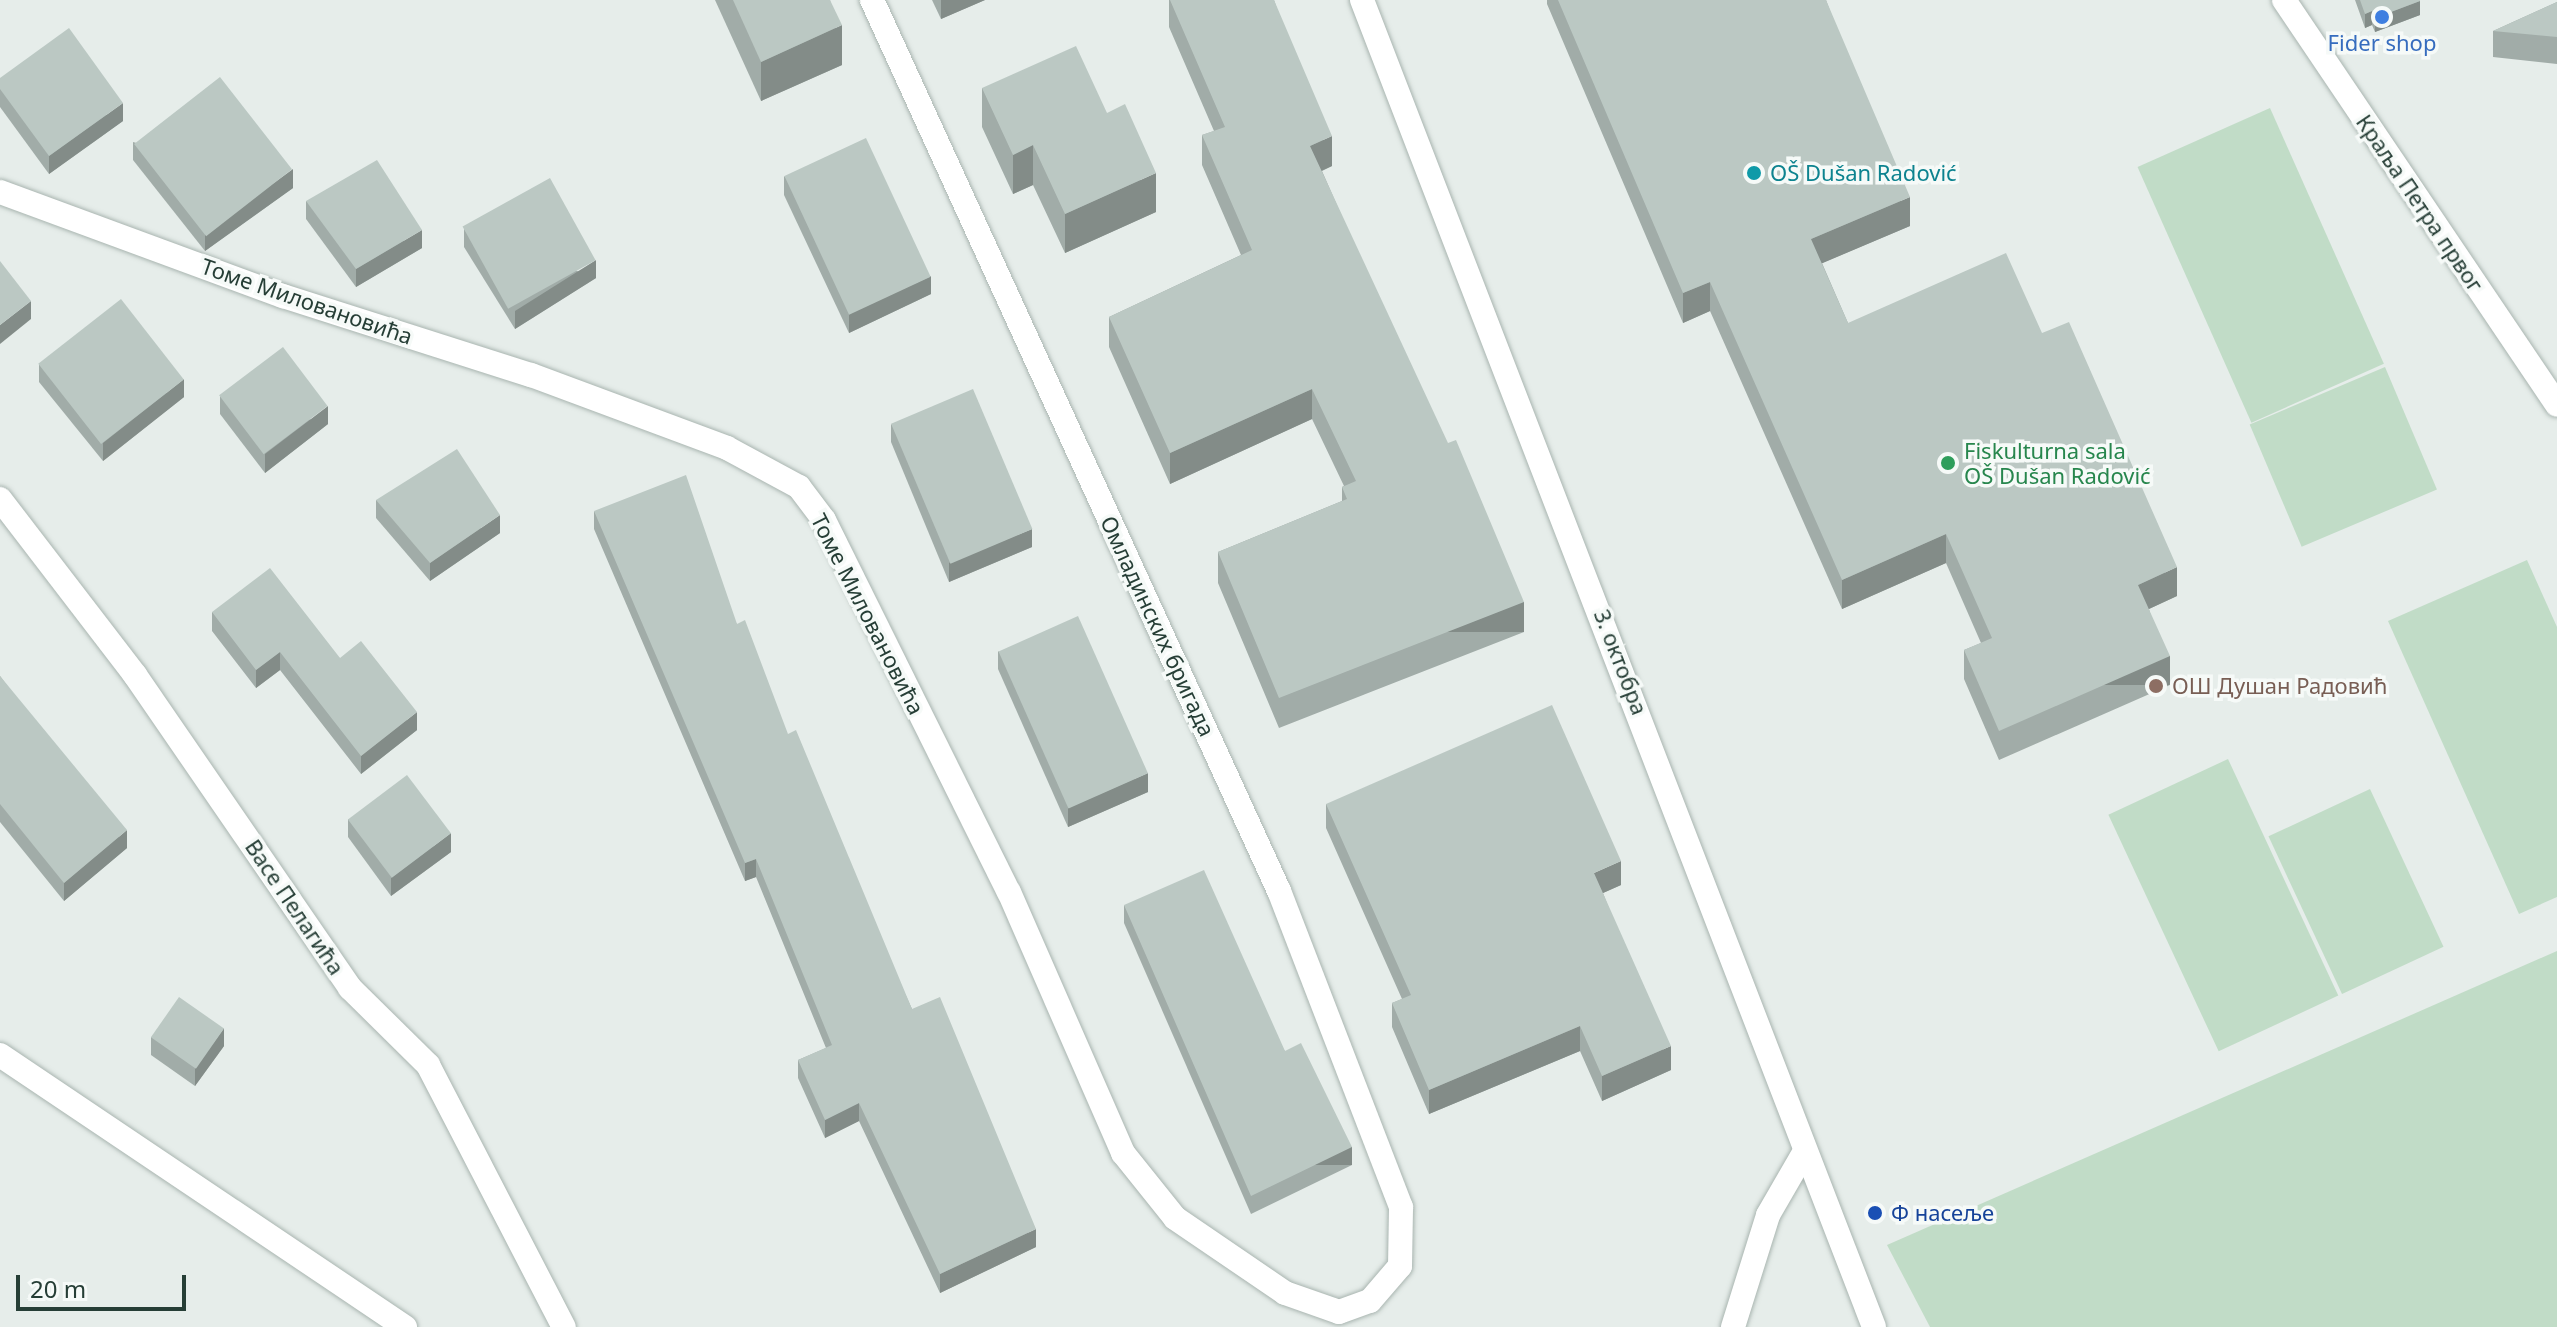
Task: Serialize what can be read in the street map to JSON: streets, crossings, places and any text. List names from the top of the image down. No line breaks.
{"streets":{"street":["Краља Петра првог","Томе Миловановића","Омладинских бригада","3. октобра","Васе Пелагића"]},"crossings":[["Томе Миловановића","Омладинских бригада"]],"places":["Fider shop","OŠ Dušan Radović","Fiskulturna sala OŠ Dušan Radović","ОШ Душан Радовић","Ф насеље"],"scale_bar":"20 m"}
